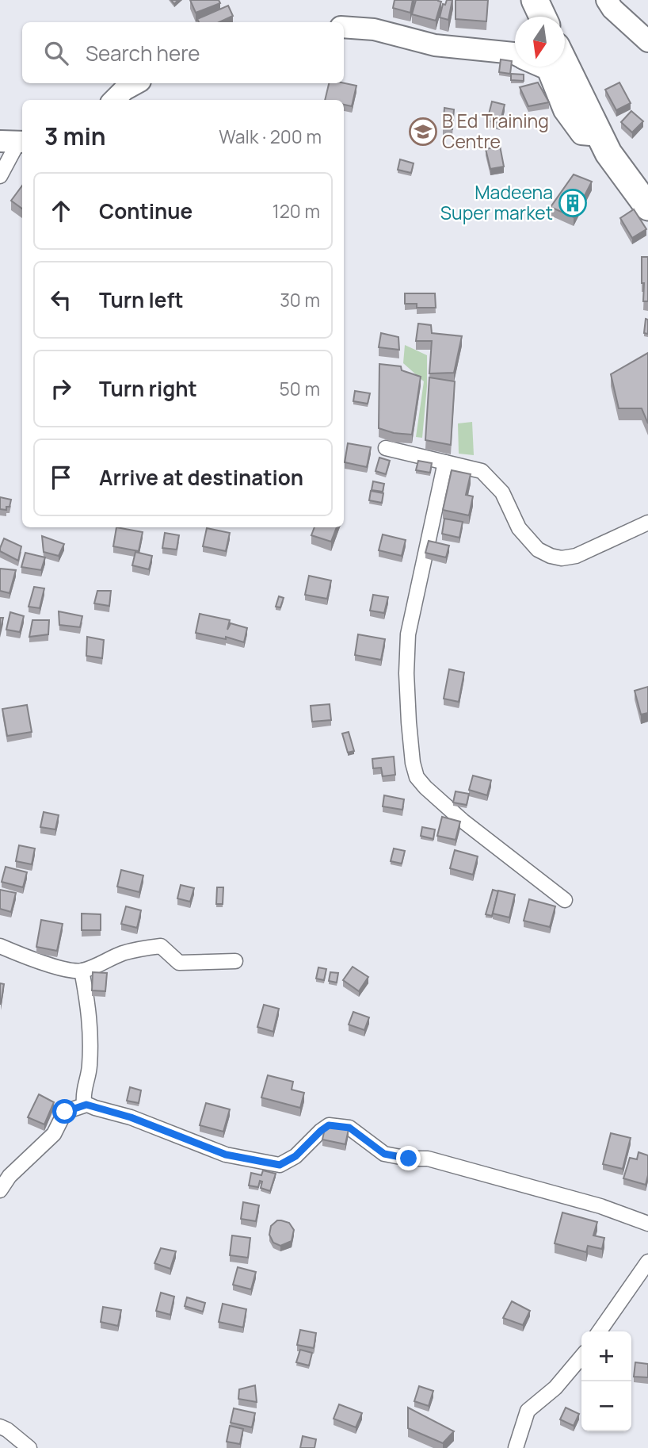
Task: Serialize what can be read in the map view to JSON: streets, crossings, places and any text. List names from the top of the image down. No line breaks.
{"places":{"school or university":["B Ed Training Centre"],"building":["Madeena Super market"]},"north":"bottom","page":{"search":"Search here","heading":["3 min","Walk · 200 m"],"list":[["Continue","120 m"],["Turn left","30 m"],["Turn right","50 m"],"Arrive at destination"],"map_buttons":["+","−"]}}
